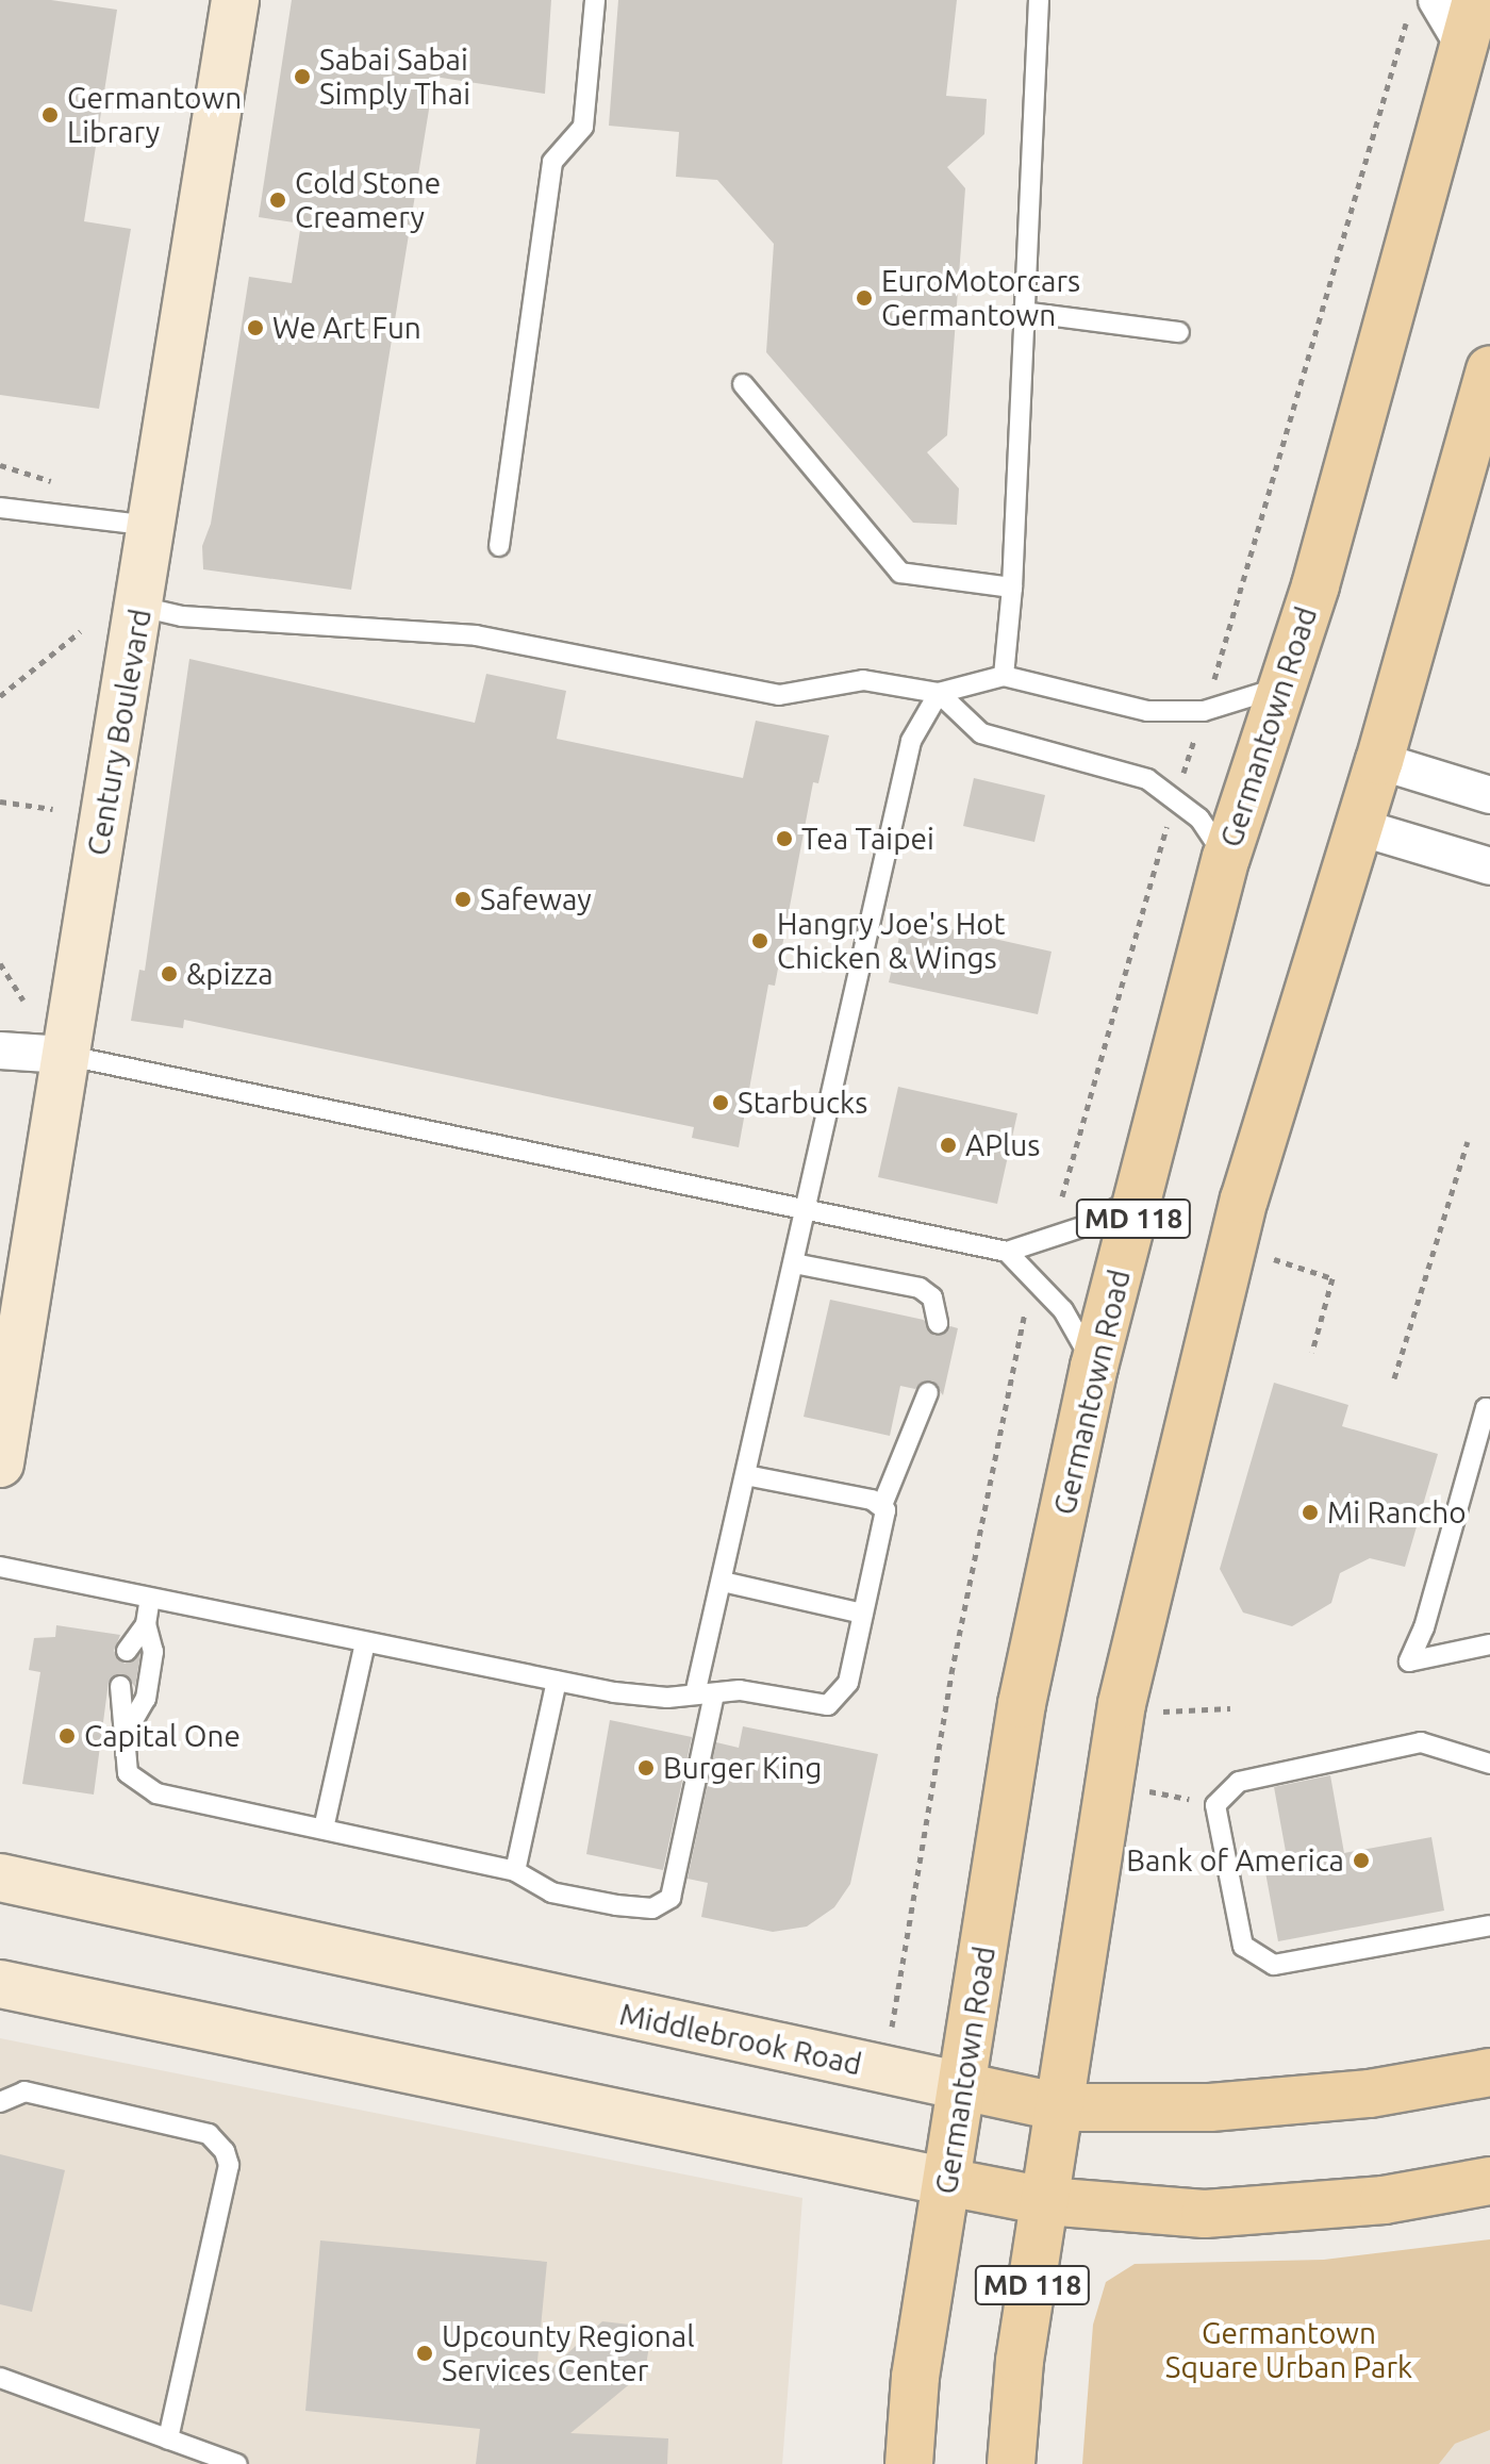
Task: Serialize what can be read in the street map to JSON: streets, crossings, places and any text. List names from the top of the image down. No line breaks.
{"streets":{"main road":["Germantown Road","Century Boulevard","MD 118","Middlebrook Road"]},"crossings":[["Germantown Road","Middlebrook Road"],["MD 118","Middlebrook Road"]],"parks":["Germantown Square Urban Park"],"places":["Sabai Sabai Simply Thai","Germantown Library","Cold Stone Creamery","EuroMotorcars Germantown","We Art Fun","Tea Taipei","Safeway","Hangry Joe's Hot Chicken & Wings","&pizza","Starbucks","APlus","Mi Rancho","Capital One","Burger King","Bank of America","Upcounty Regional Services Center"]}
